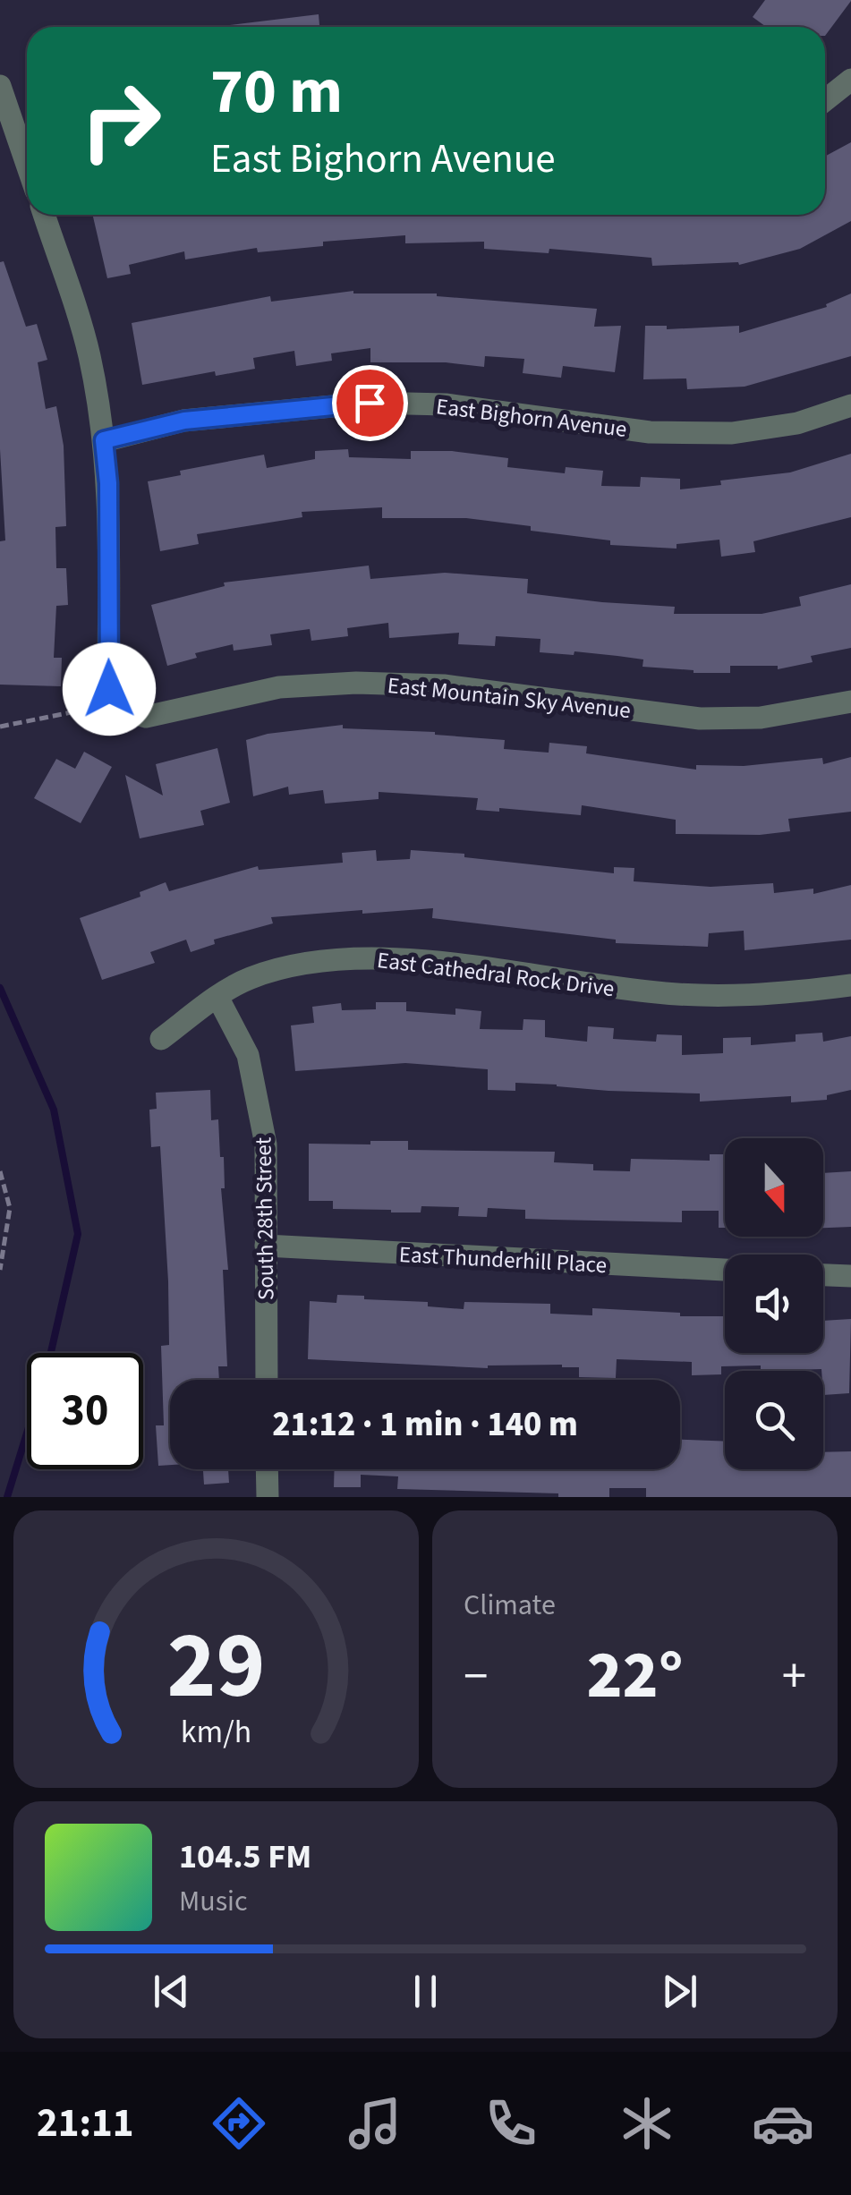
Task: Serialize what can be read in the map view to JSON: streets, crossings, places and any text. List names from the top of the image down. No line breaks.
{"streets":{"street":["East Bighorn Avenue","East Mountain Sky Avenue","East Cathedral Rock Drive","South 28th Street","East Thunderhill Place"]},"crossings":[["East Cathedral Rock Drive","South 28th Street"],["South 28th Street","East Thunderhill Place"]],"north":"bottom","page":{"turn":["70 m","East Bighorn Avenue"],"limit":"30","trip":"21:12 · 1 min · 140 m","tile":"Climate","heat":["−","22°","+"],"song":["104.5 FM","Music"],"tabs":"21:11","gauge":["29","km/h"]}}
